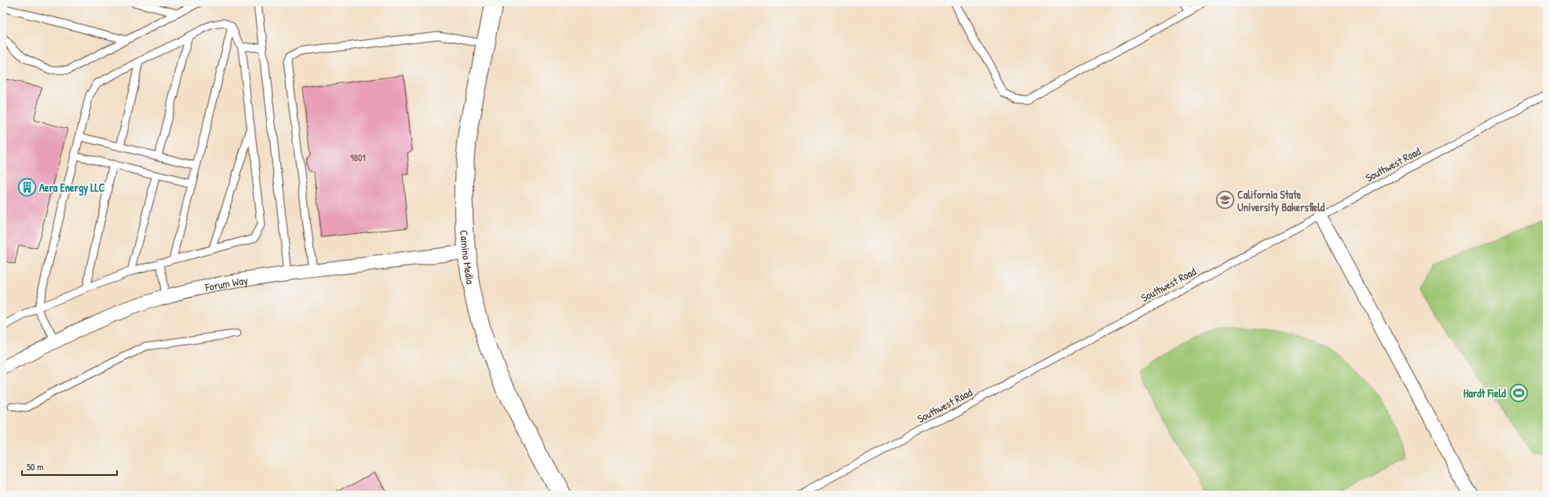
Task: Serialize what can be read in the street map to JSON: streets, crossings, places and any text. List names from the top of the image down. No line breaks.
{"streets":{"street":["Camino Media","Forum Way"],"lane":["Southwest Road"]},"crossings":[["Camino Media","Forum Way"]],"places":{"building":["Aera Energy LLC"],"school or university":["California State University Bakersfield"],"sports":["Hardt Field"]},"house_numbers":["9801"],"scale_bar":"50 m"}
